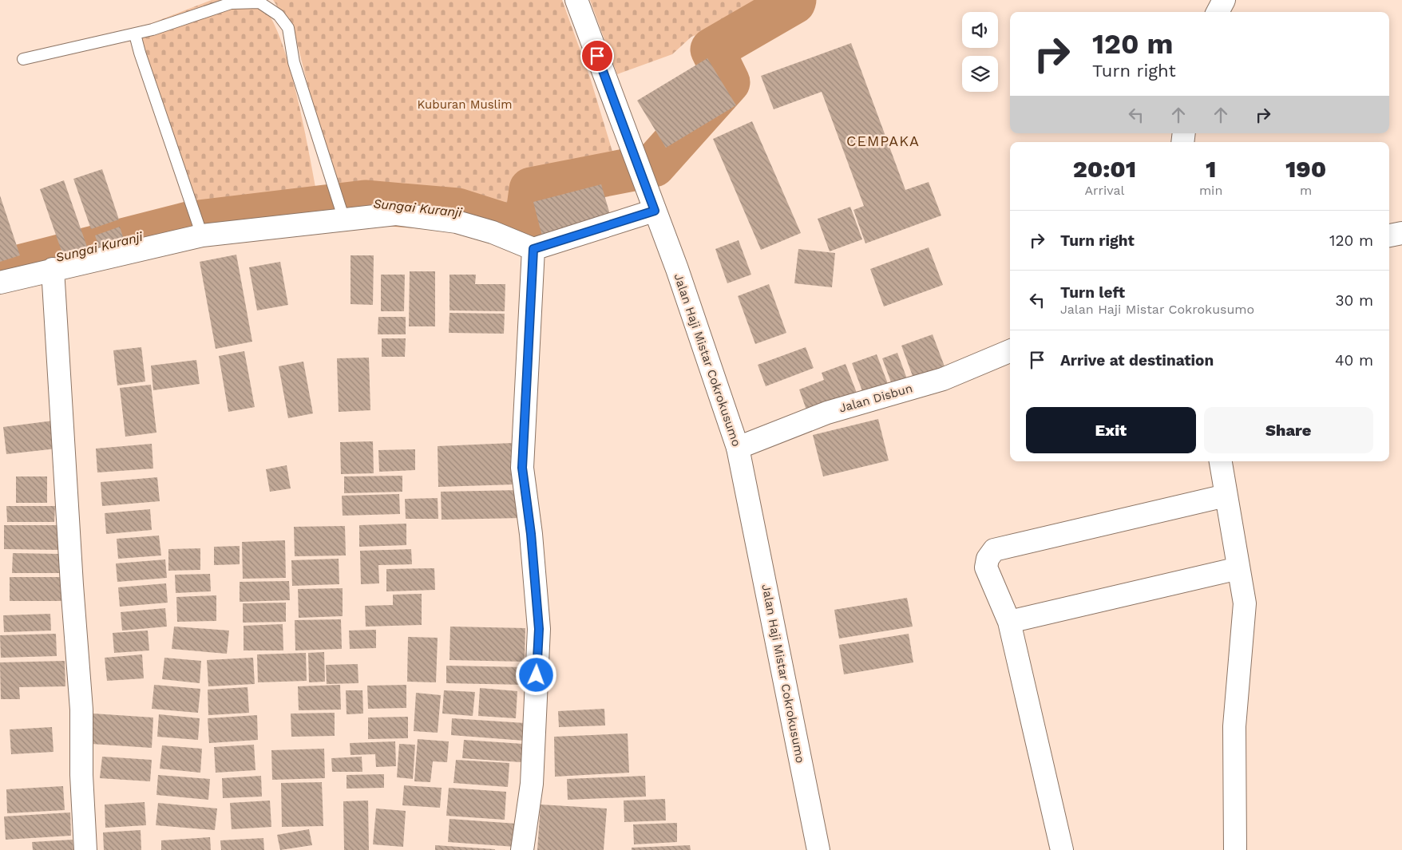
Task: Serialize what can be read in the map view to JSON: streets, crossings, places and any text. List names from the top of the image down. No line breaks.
{"streets":{"street":["Jalan Haji Mistar Cokrokusumo","Jalan Disbun"]},"crossings":[["Jalan Haji Mistar Cokrokusumo","Jalan Disbun"]],"districts":["CEMPAKA"],"water":["Sungai Kuranji"],"parks":["Kuburan Muslim"],"page":{"turn":["120 m","Turn right"],"eta":["20:01","Arrival","1","min","190","m"],"list":[{"name":"Turn right","value":"120 m"},{"name":"Turn left","note":"Jalan Haji Mistar Cokrokusumo","value":"30 m"},{"name":"Arrive at destination","value":"40 m"}],"buttons":["Exit","Share"]}}
